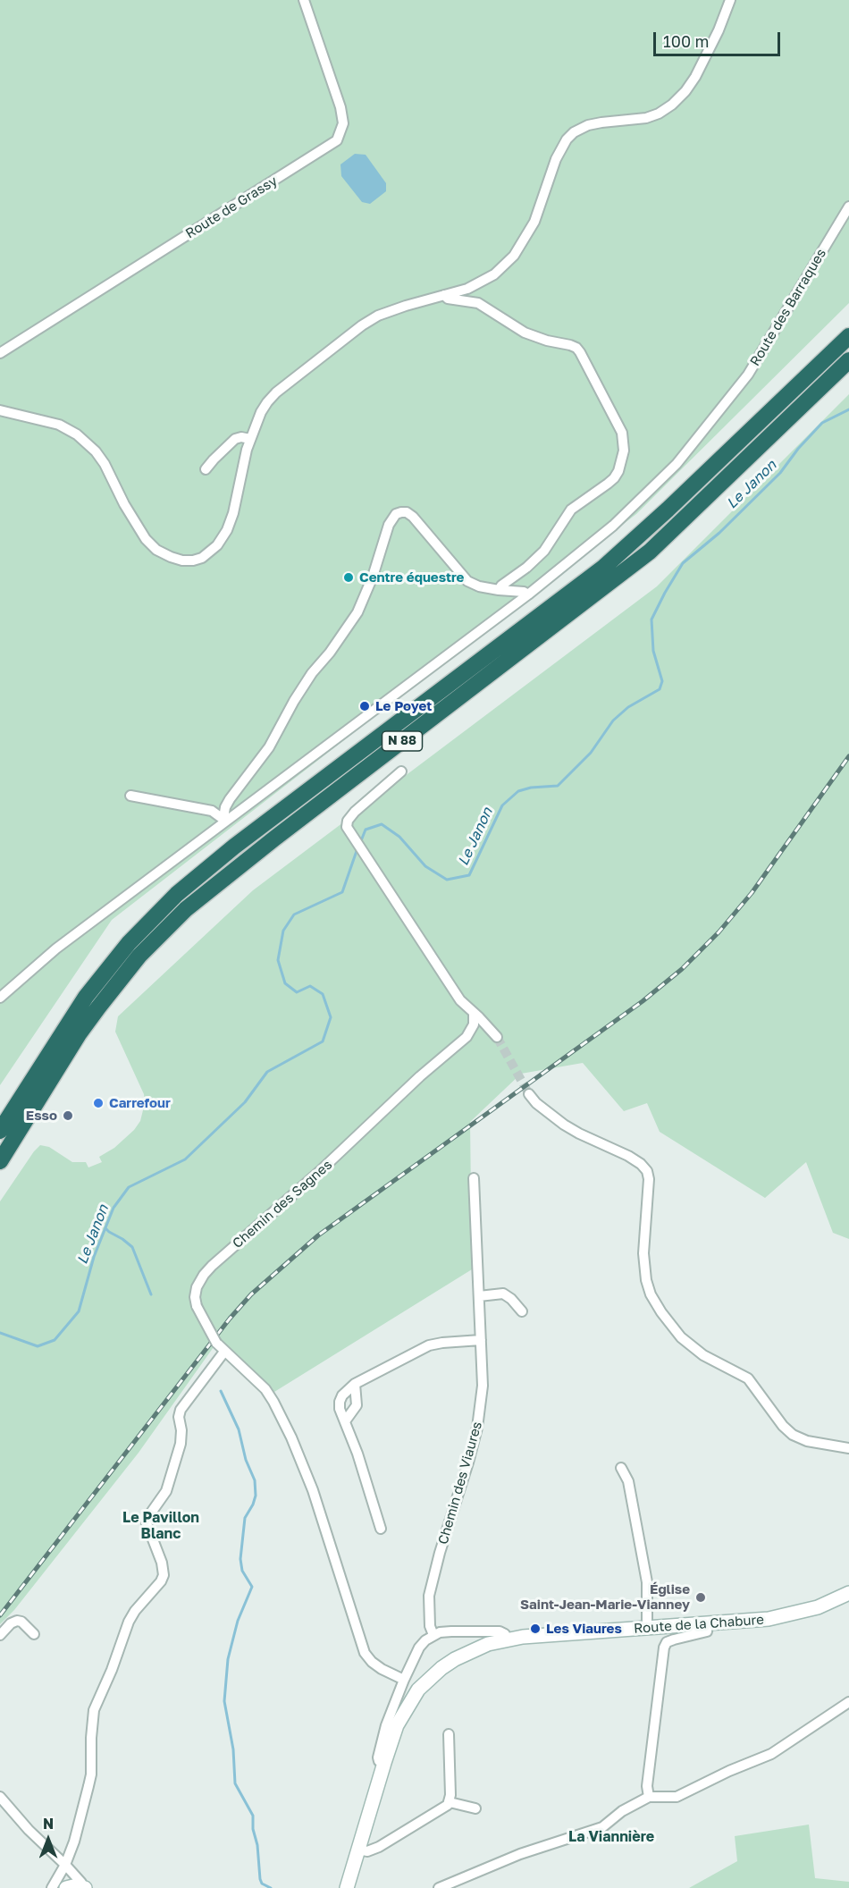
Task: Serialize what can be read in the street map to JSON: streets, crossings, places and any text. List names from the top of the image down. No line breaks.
{"streets":{"highway":["N 88"],"main road":["Route de la Chabure"],"street":["Route de Grassy","Route des Barraques","Chemin des Sagnes","Chemin des Viaures"]},"districts":["Le Pavillon Blanc","La Viannière"],"water":["Le Janon"],"places":["Centre équestre","Le Poyet","Carrefour","Esso","Église Saint-Jean-Marie-Vianney","Les Viaures"],"scale_bar":"100 m","north":"top"}
